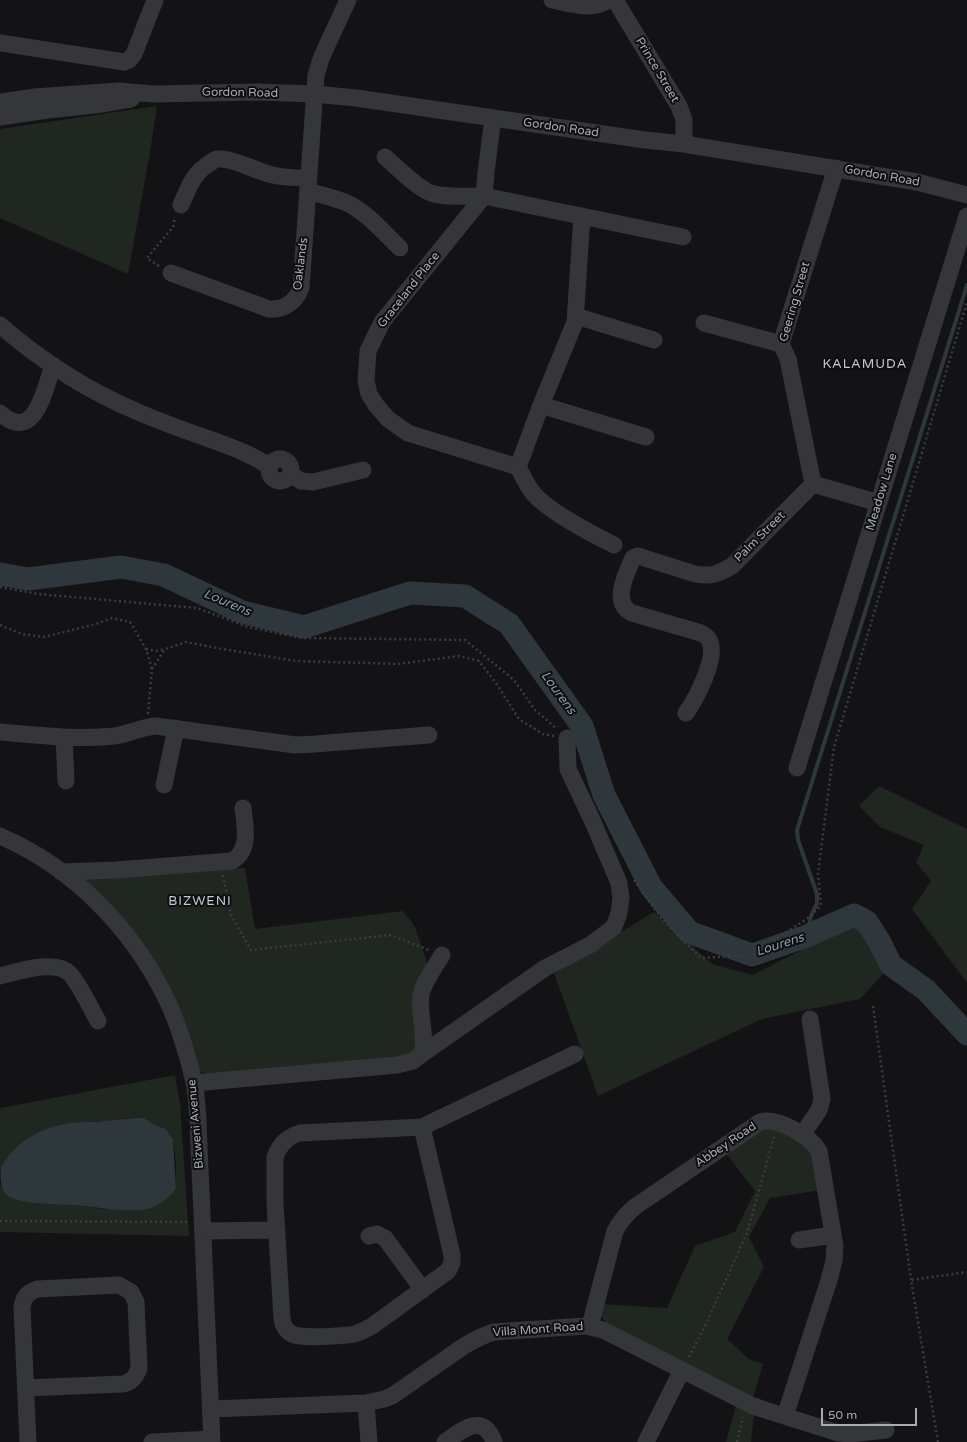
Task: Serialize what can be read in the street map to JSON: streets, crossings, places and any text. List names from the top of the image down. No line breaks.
{"streets":{"street":["Prince Street","Gordon Road","Oaklands","Graceland Place","Geering Street","Meadow Lane","Palm Street","Bizweni Avenue","Abbey Road","Villa Mont Road"]},"crossings":[["Prince Street","Gordon Road"],["Gordon Road","Oaklands"],["Gordon Road","Geering Street"],["Geering Street","Palm Street"],["Bizweni Avenue","Villa Mont Road"],["Abbey Road","Villa Mont Road"]],"districts":["KALAMUDA","BIZWENI"],"water":["Lourens"],"scale_bar":"50 m"}
